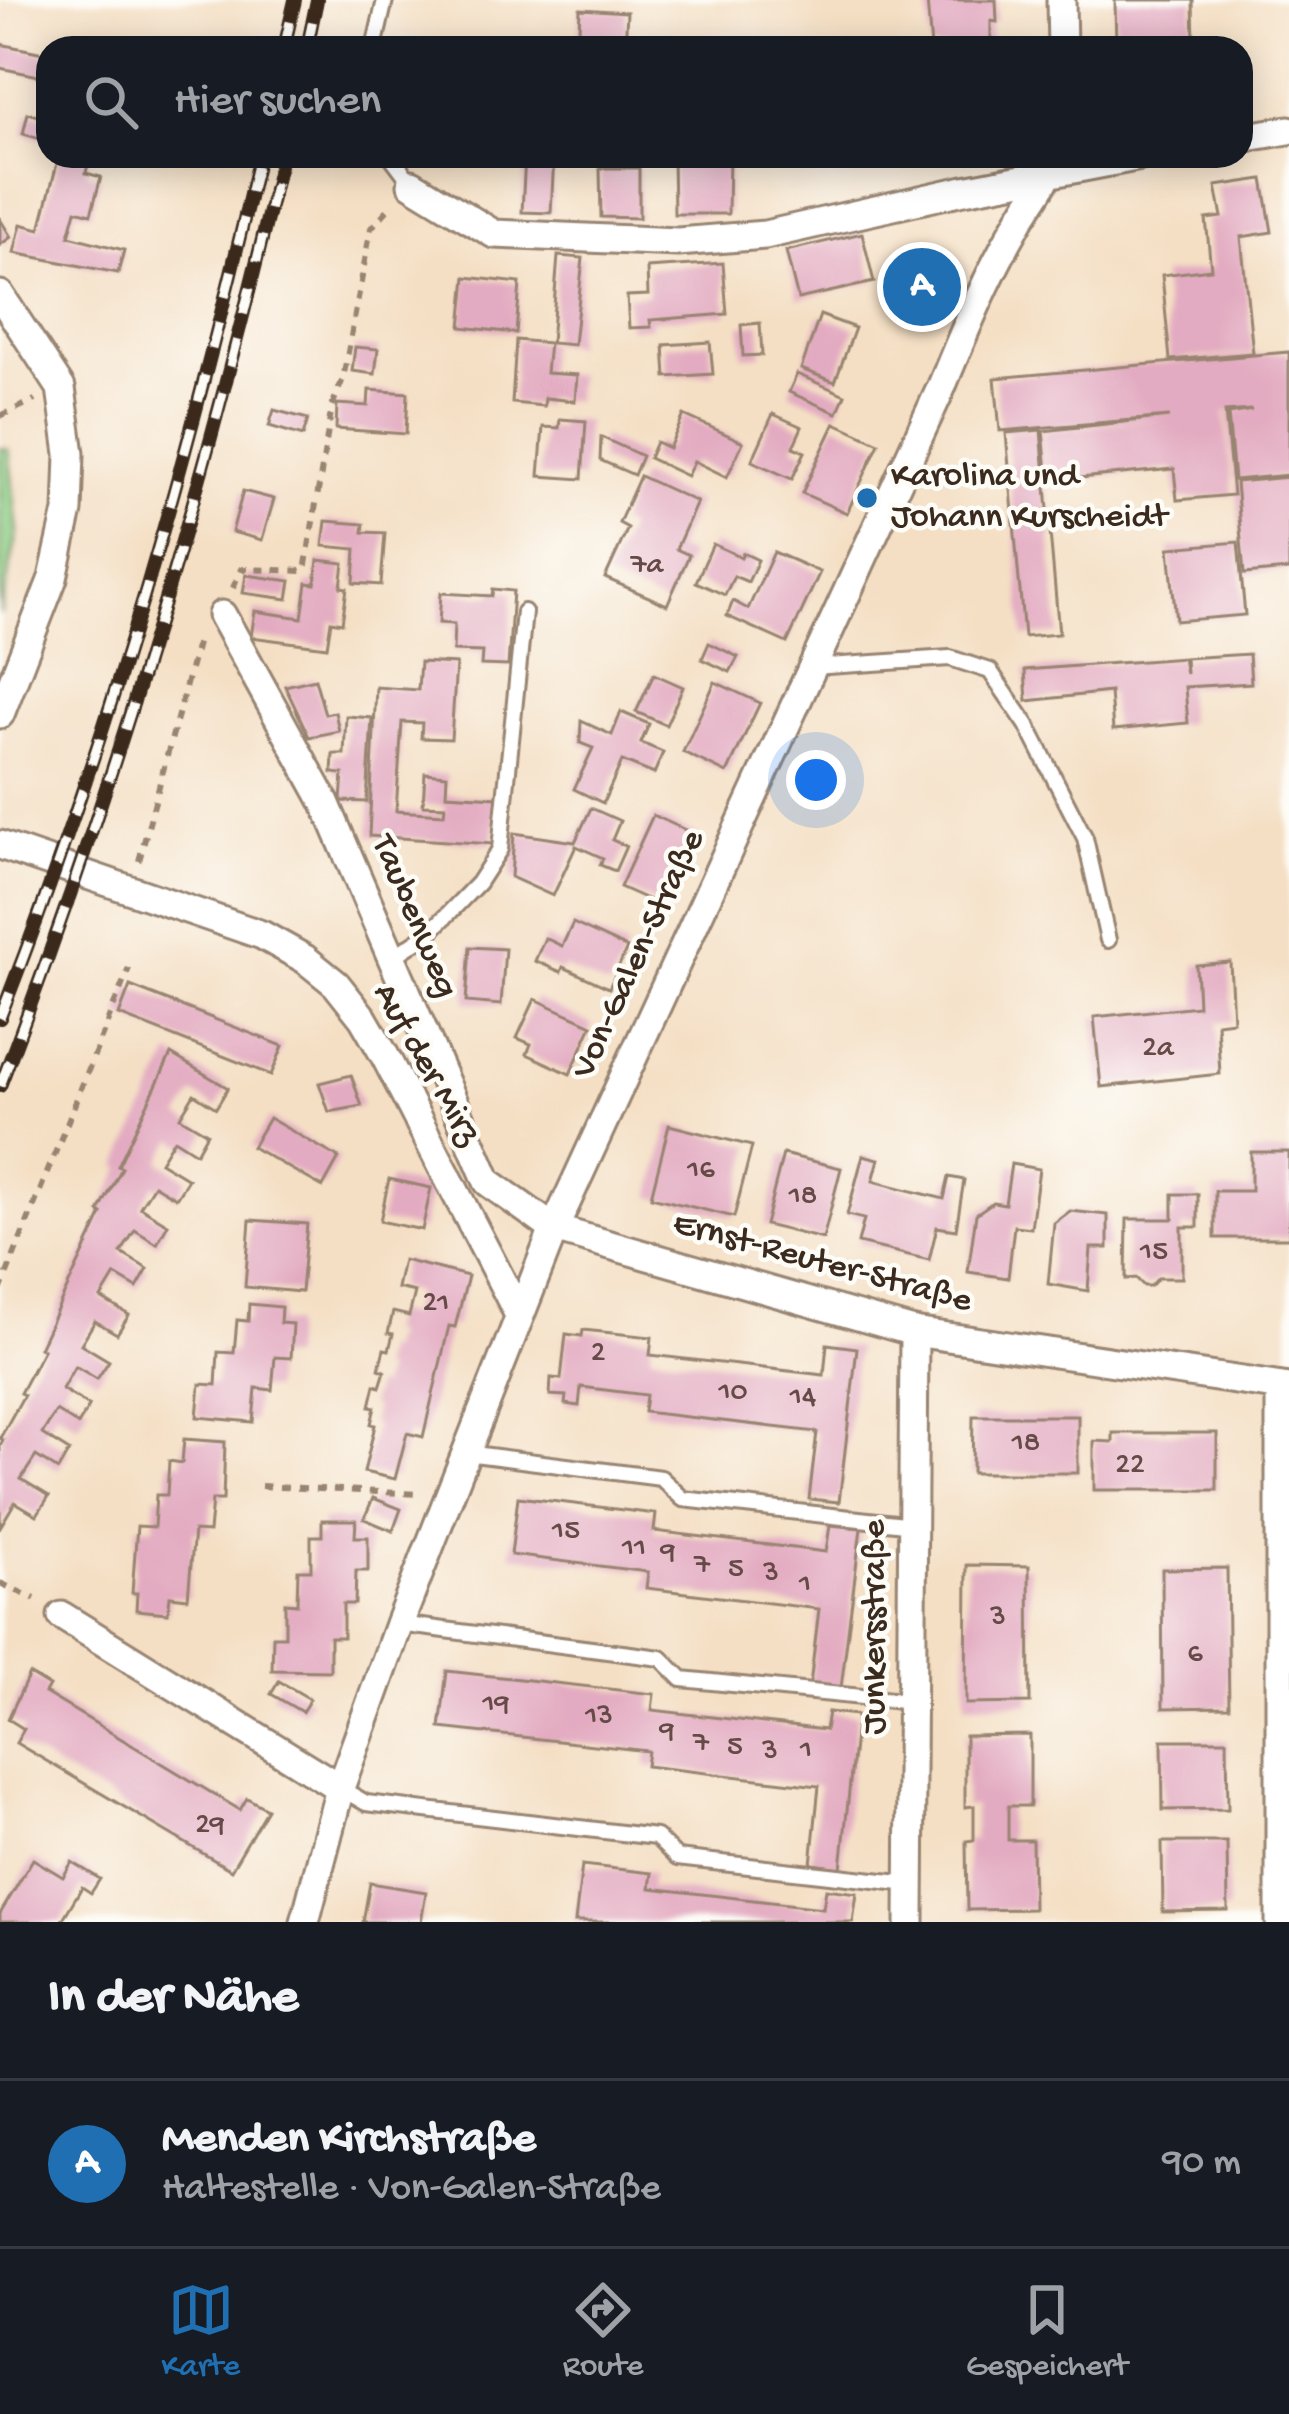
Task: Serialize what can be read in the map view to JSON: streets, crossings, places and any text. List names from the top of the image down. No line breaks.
{"streets":{"street":["Taubenweg","Von-Galen-Straße","Auf der Mirz","Ernst-Reuter-Straße","Junkersstraße"]},"crossings":[["Taubenweg","Von-Galen-Straße"],["Taubenweg","Ernst-Reuter-Straße"],["Von-Galen-Straße","Auf der Mirz"],["Von-Galen-Straße","Ernst-Reuter-Straße"],["Ernst-Reuter-Straße","Junkersstraße"]],"places":["Karolina und Johann Kurscheidt"],"house_numbers":["7a","2a","16","18","15","21","2","10","14","18","22","15","11","9","7","5","3","1","3","6","19","13","9","7","5","1","3","29"],"page":{"search":"Hier suchen","pins":"A","heading":"In der Nähe","list":[{"mark":"A","name":"Menden Kirchstraße","note":"Haltestelle · Von-Galen-Straße","value":"90 m"}],"nav":["Karte","Route","Gespeichert"]}}
